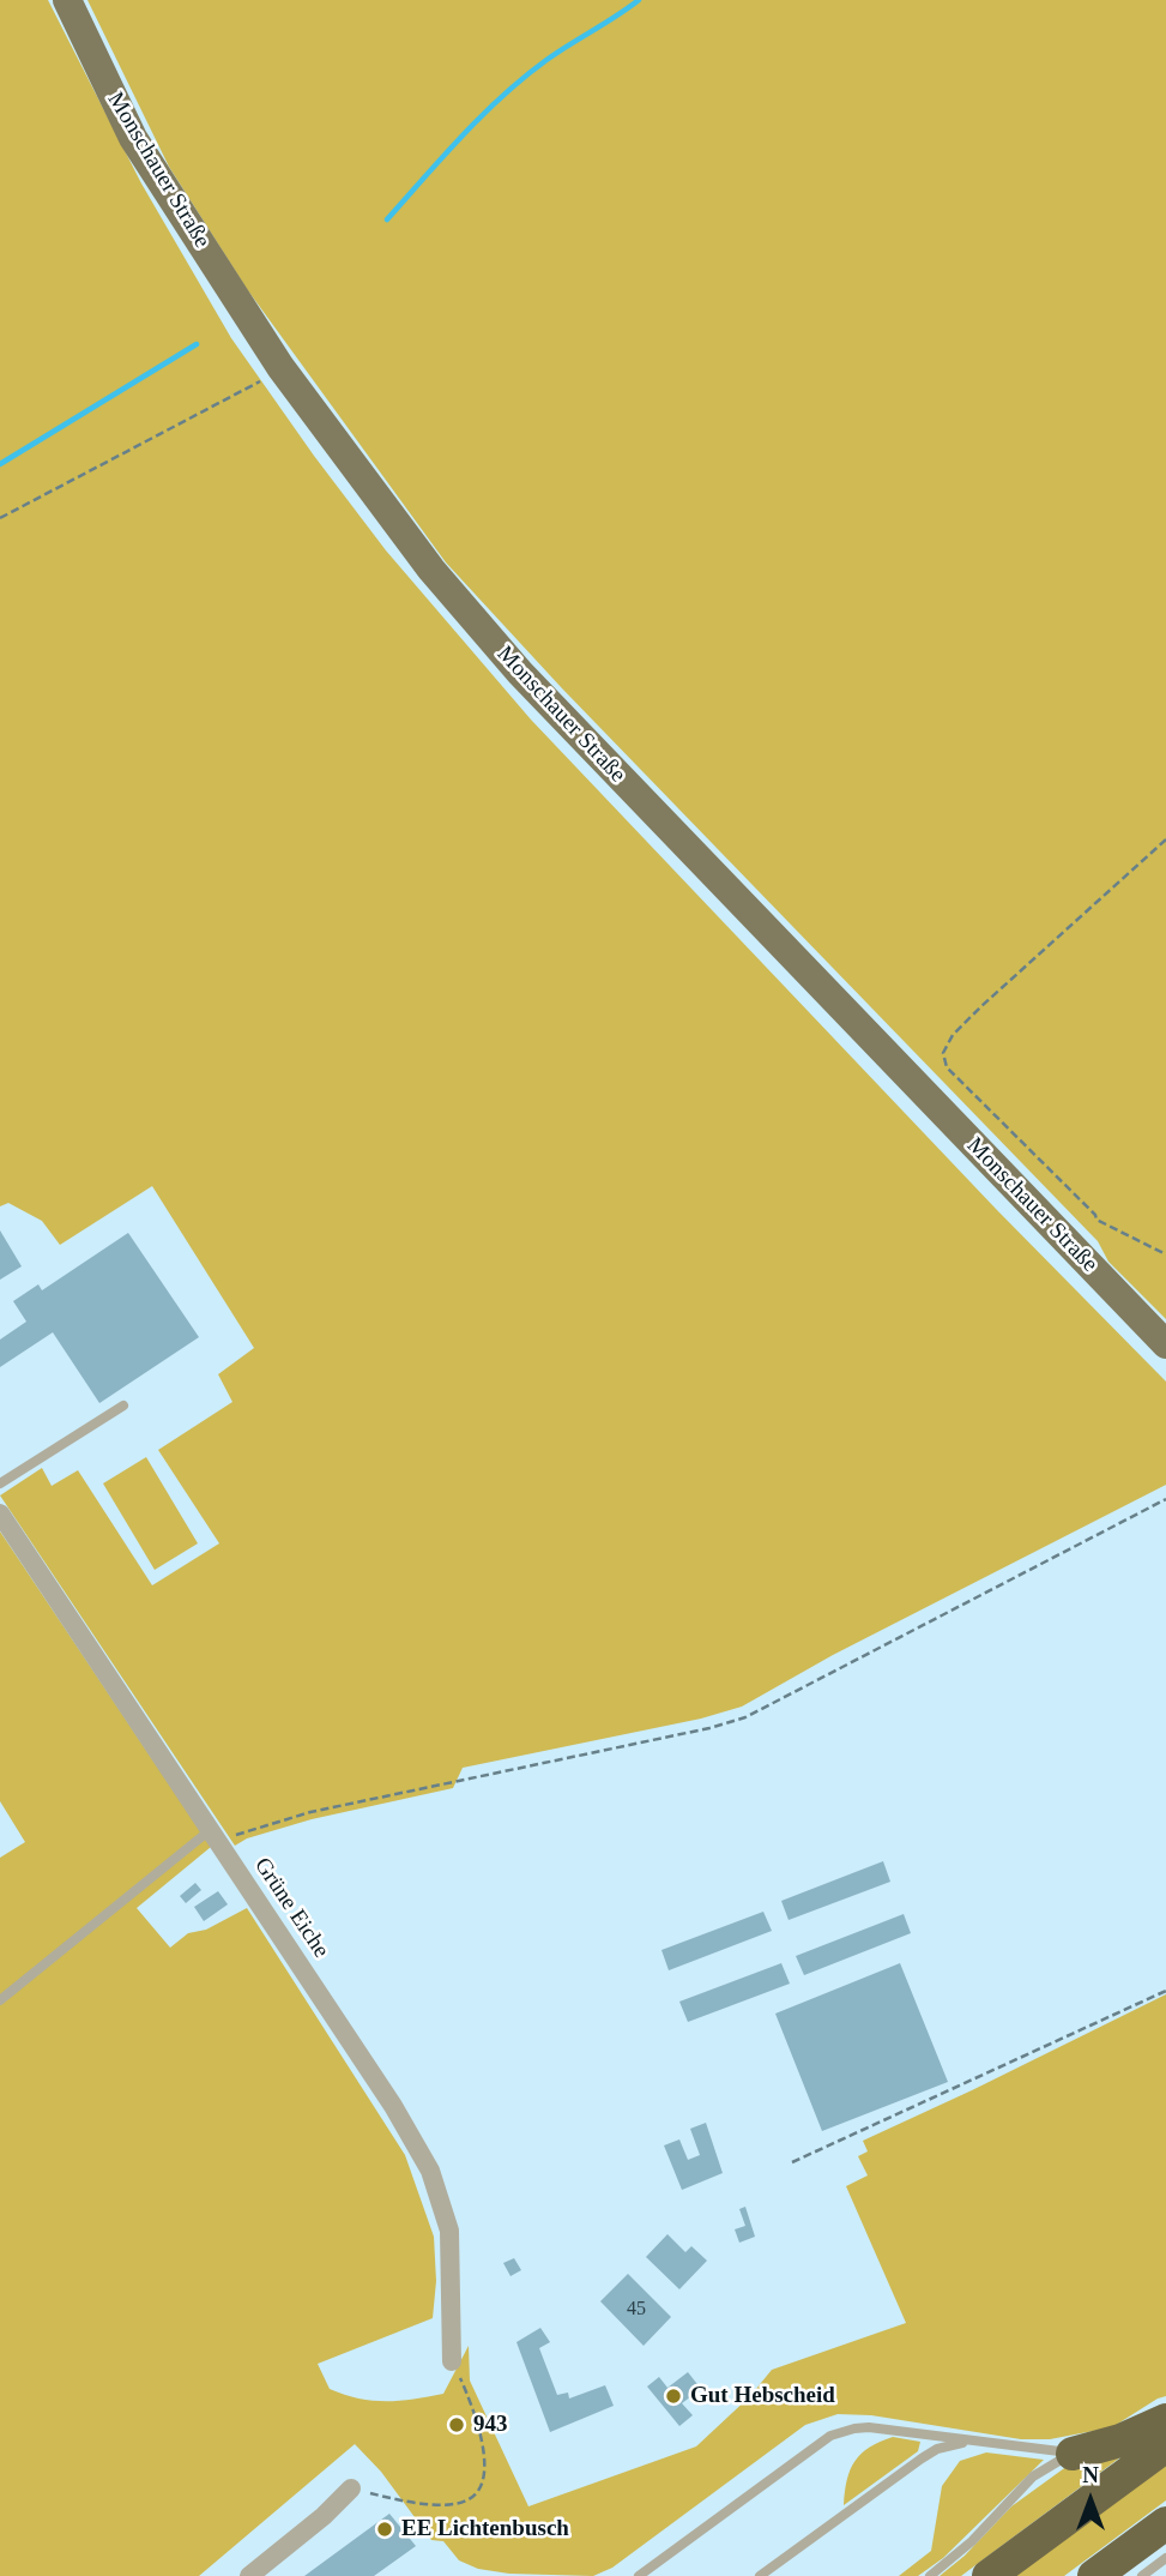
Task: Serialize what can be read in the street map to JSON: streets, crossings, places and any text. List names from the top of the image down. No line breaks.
{"streets":{"main road":["Monschauer Straße"],"street":["Grüne Eiche"]},"places":["Gut Hebscheid","943","EE Lichtenbusch"],"house_numbers":["45"],"north":"top"}
